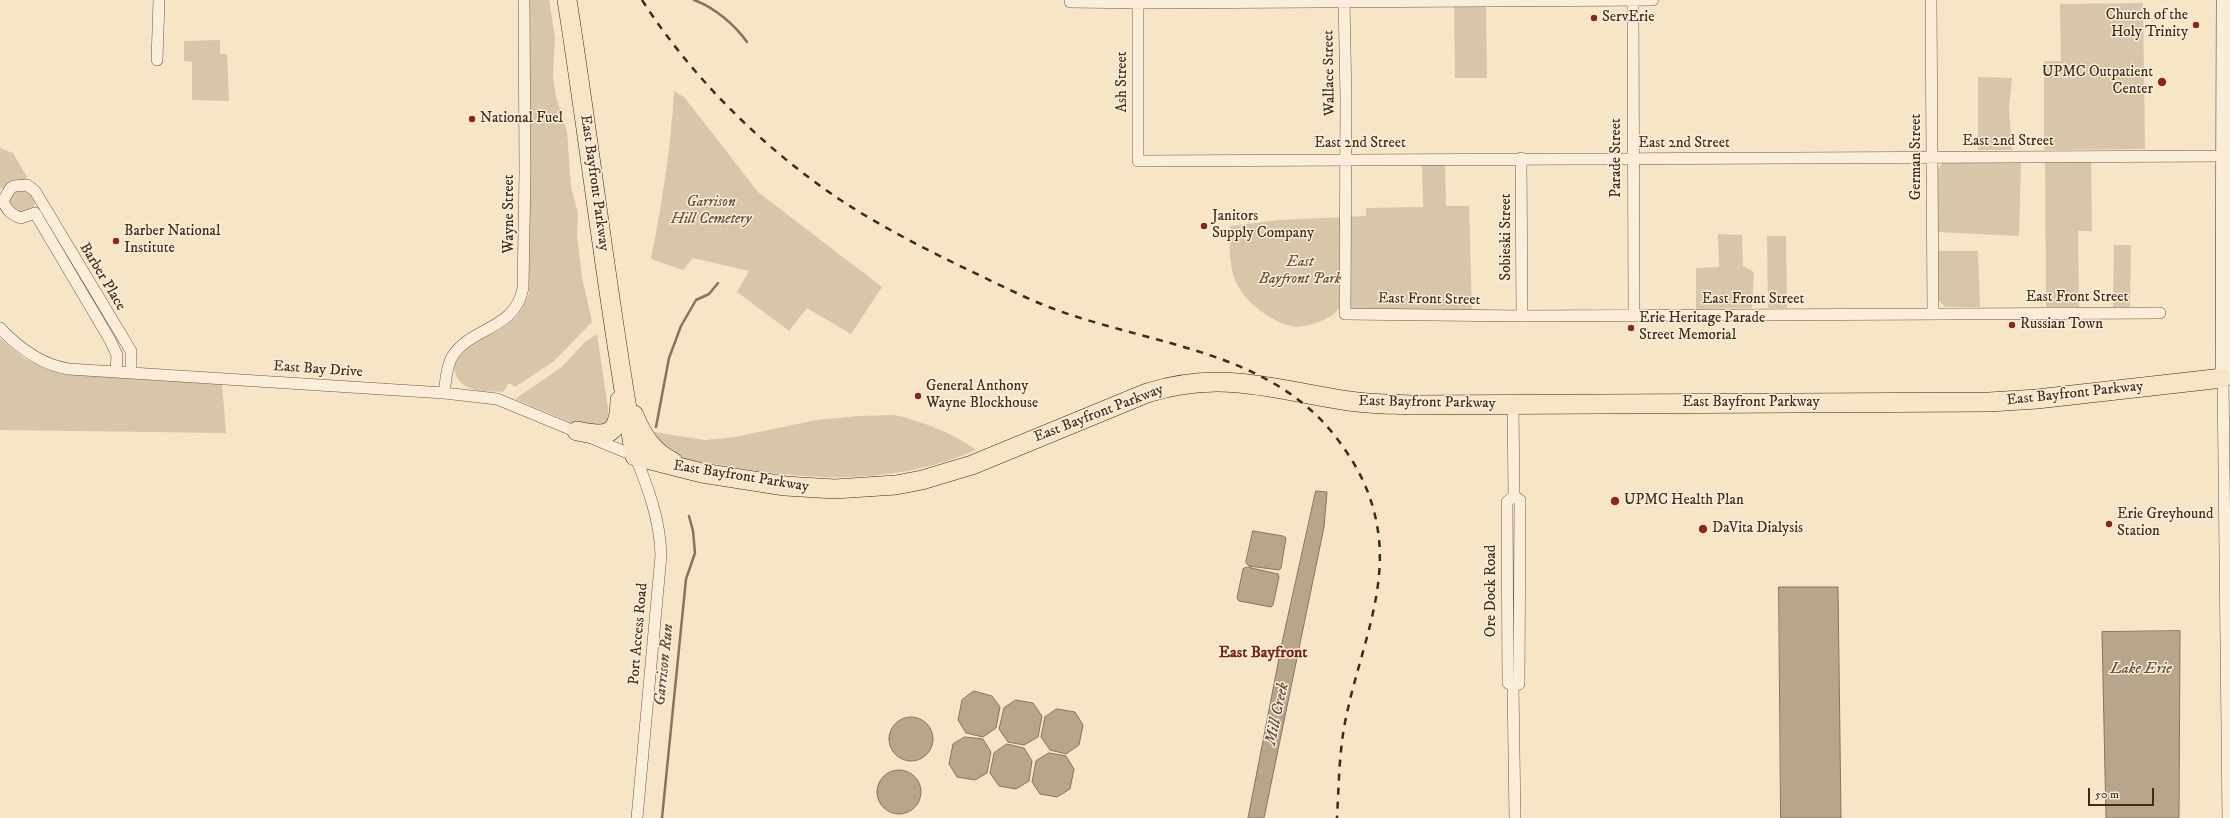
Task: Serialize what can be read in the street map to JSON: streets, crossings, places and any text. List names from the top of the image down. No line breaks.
{"streets":{"highway":["East Bayfront Parkway"],"street":["Wallace Street","Ash Street","East 2nd Street","German Street","Parade Street","Wayne Street","Sobieski Street","Barber Place","East Front Street","East Bay Drive","Ore Dock Road","Port Access Road"]},"crossings":[["Wallace Street","East 2nd Street"],["Wallace Street","East Front Street"],["Ash Street","East 2nd Street"],["East 2nd Street","German Street"],["East 2nd Street","Parade Street"],["East 2nd Street","Sobieski Street"],["German Street","East Front Street"],["Parade Street","East Front Street"],["East Bayfront Parkway","East Bay Drive"],["East Bayfront Parkway","Ore Dock Road"],["East Bayfront Parkway","Port Access Road"],["Wayne Street","East Bay Drive"],["Sobieski Street","East Front Street"],["Barber Place","East Bay Drive"],["East Bay Drive","Port Access Road"]],"districts":["East Bayfront"],"water":["Garrison Run","Lake Erie","Mill Creek"],"parks":["Garrison Hill Cemetery","East Bayfront Park"],"places":["ServErie","Church of the Holy Trinity","UPMC Outpatient Center","National Fuel","Janitors Supply Company","Barber National Institute","Russian Town","Erie Heritage Parade Street Memorial","General Anthony Wayne Blockhouse","UPMC Health Plan","Erie Greyhound Station","DaVita Dialysis"],"scale_bar":"50 m"}
